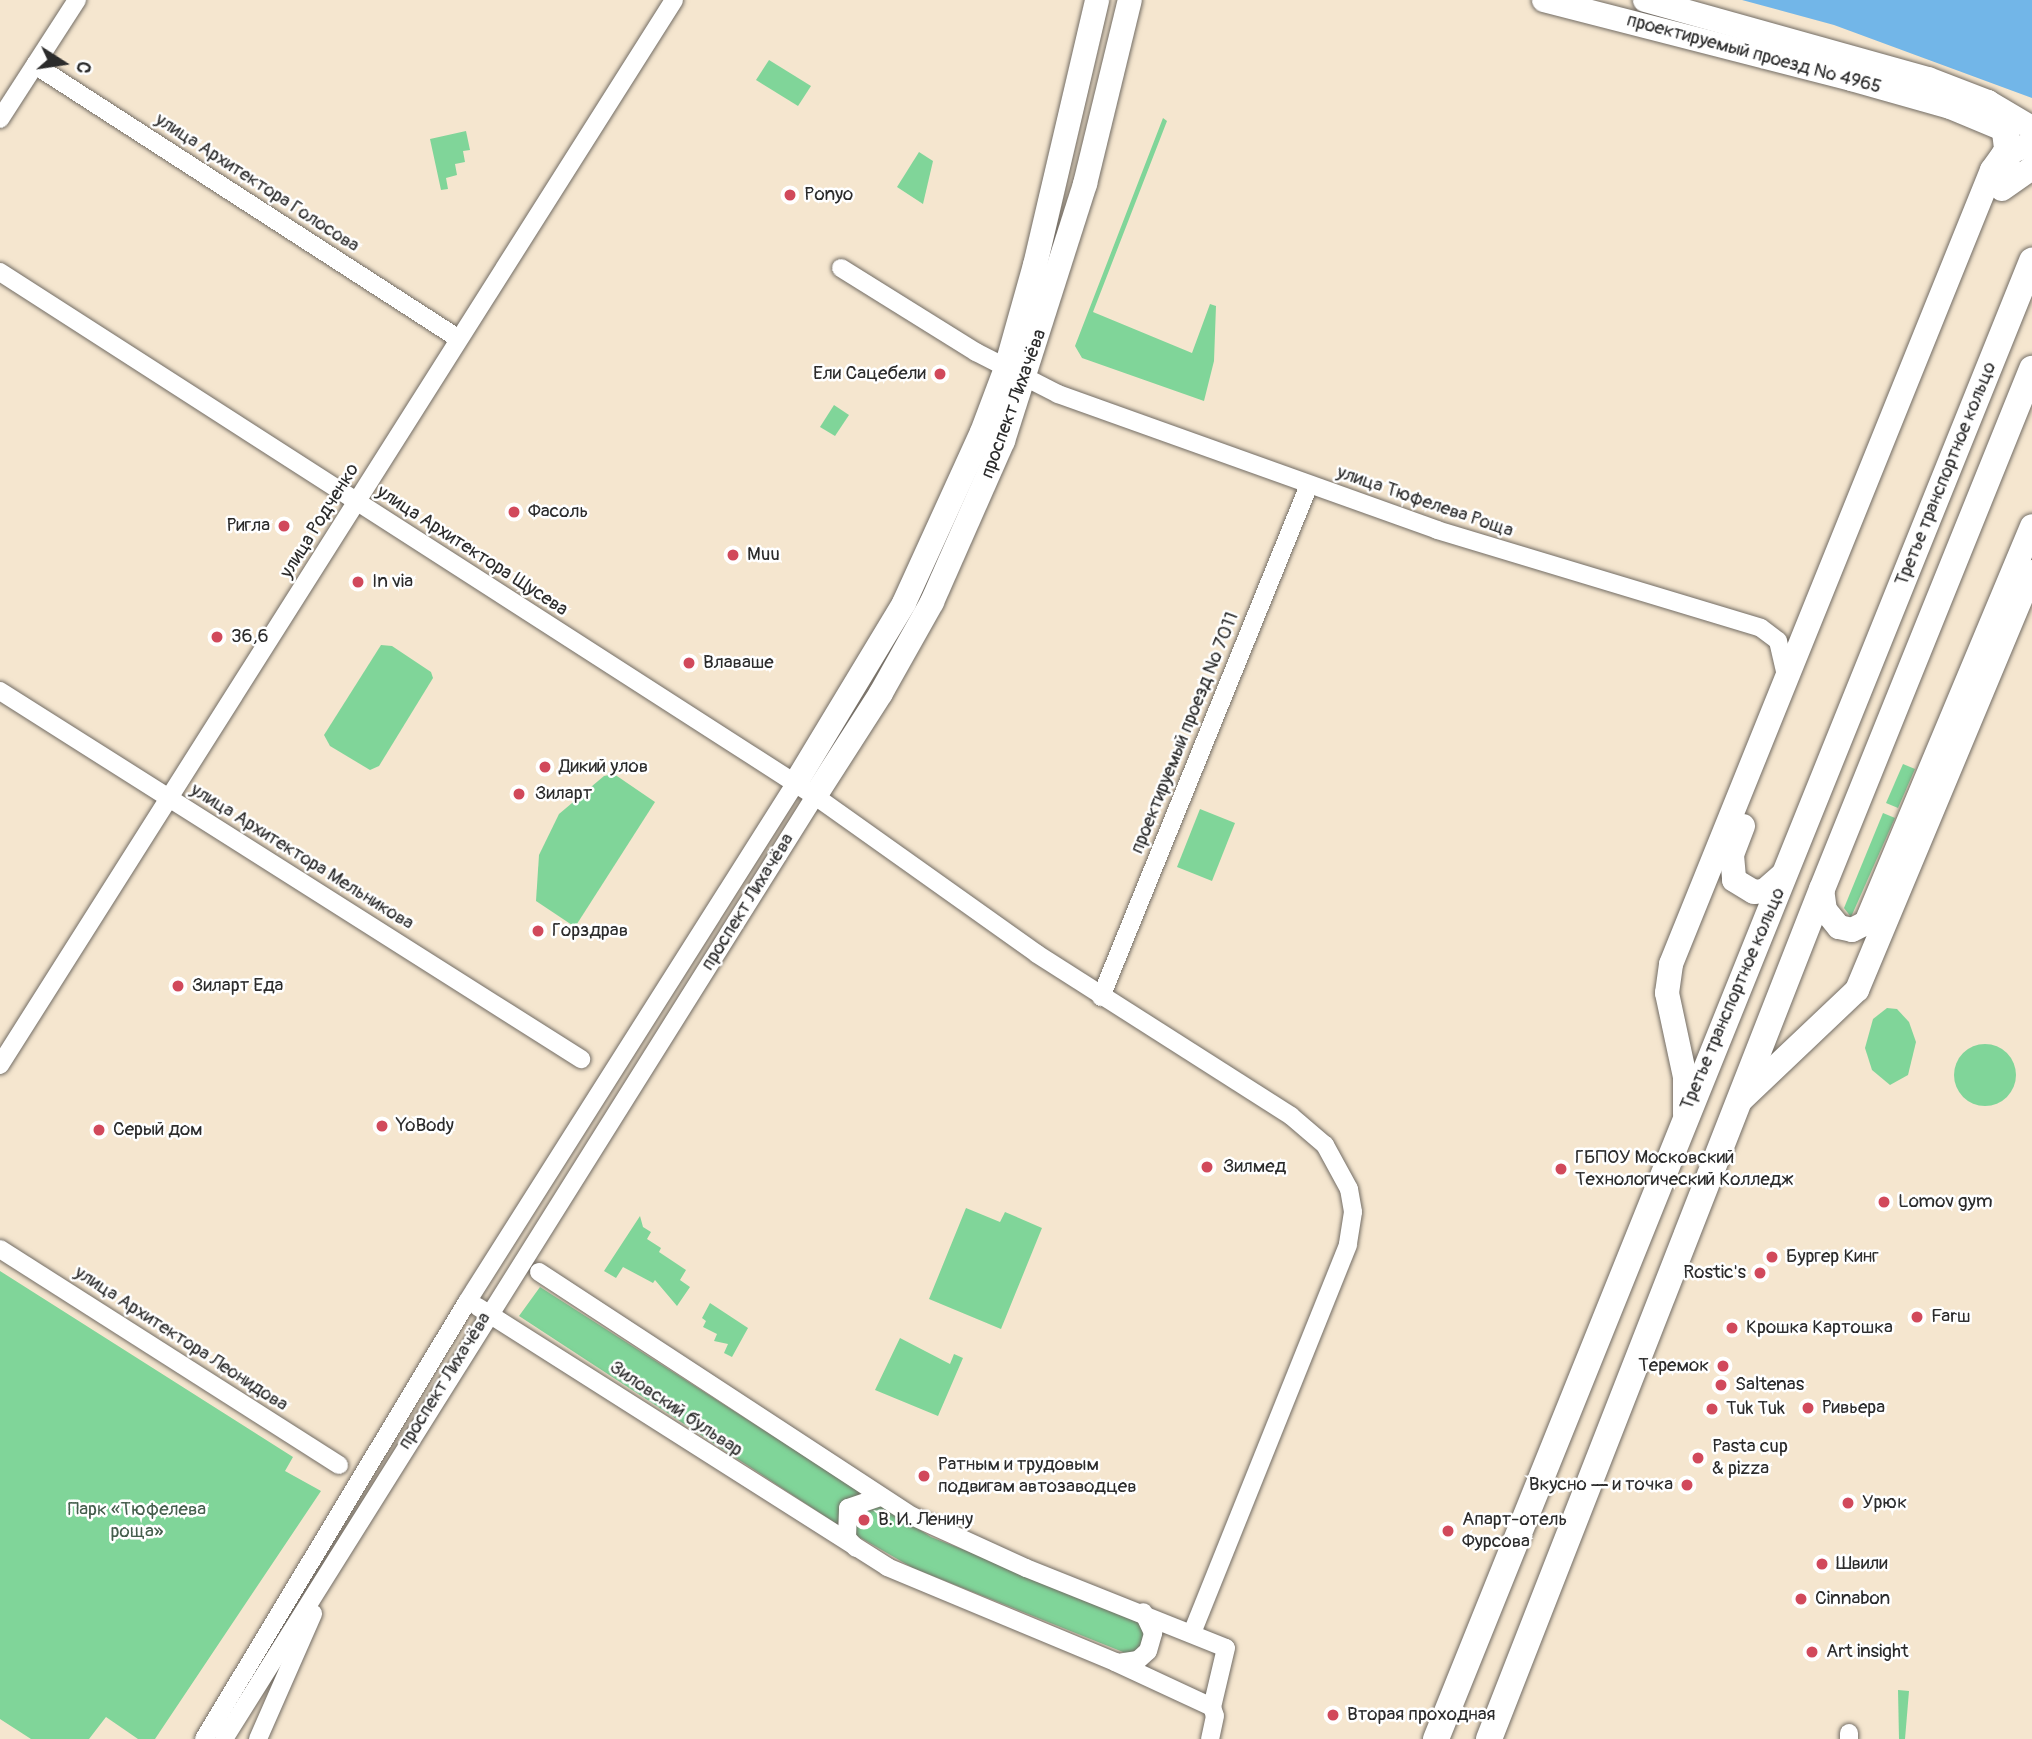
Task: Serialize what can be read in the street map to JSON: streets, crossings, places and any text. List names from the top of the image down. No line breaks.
{"streets":{"main road":["проектируемый проезд № 4965","проспект Лихачёва","Третье транспортное кольцо"],"street":["улица Архитектора Голосова","улица Тюфелева Роща","улица Родченко","улица Архитектора Щусева","проектируемый проезд № 7011","улица Архитектора Мельникова","улица Архитектора Леонидова","Зиловский бульвар"]},"crossings":[["проспект Лихачёва","улица Тюфелева Роща"],["проспект Лихачёва","улица Архитектора Щусева"],["проспект Лихачёва","Зиловский бульвар"],["улица Тюфелева Роща","проектируемый проезд № 7011"],["улица Родченко","улица Архитектора Щусева"],["улица Родченко","улица Архитектора Мельникова"],["улица Архитектора Щусева","проектируемый проезд № 7011"],["улица Архитектора Щусева","Зиловский бульвар"]],"parks":["Парк «Тюфелева роща»"],"places":["Ponyo","Ели Сацебели","Фасоль","Ригла","Muu","In via","36,6","Влаваше","Дикий улов","Зиларт","Горздрав","Зиларт Еда","YoBody","Серый дом","Зилмед","ГБПОУ Московский Технологический Колледж","Lomov gym","Бургер Кинг","Rostic's","Farш","Крошка Картошка","Теремок","Saltenas","Ривьера","Tuk Tuk","Pasta cup & pizza","Ратным и трудовым подвигам автозаводцев","Вкусно — и точка","Урюк","В. И. Ленину","Апарт-отель Фурсова","Швили","Cinnabon","Art insight","Вторая проходная"],"north":"right"}
